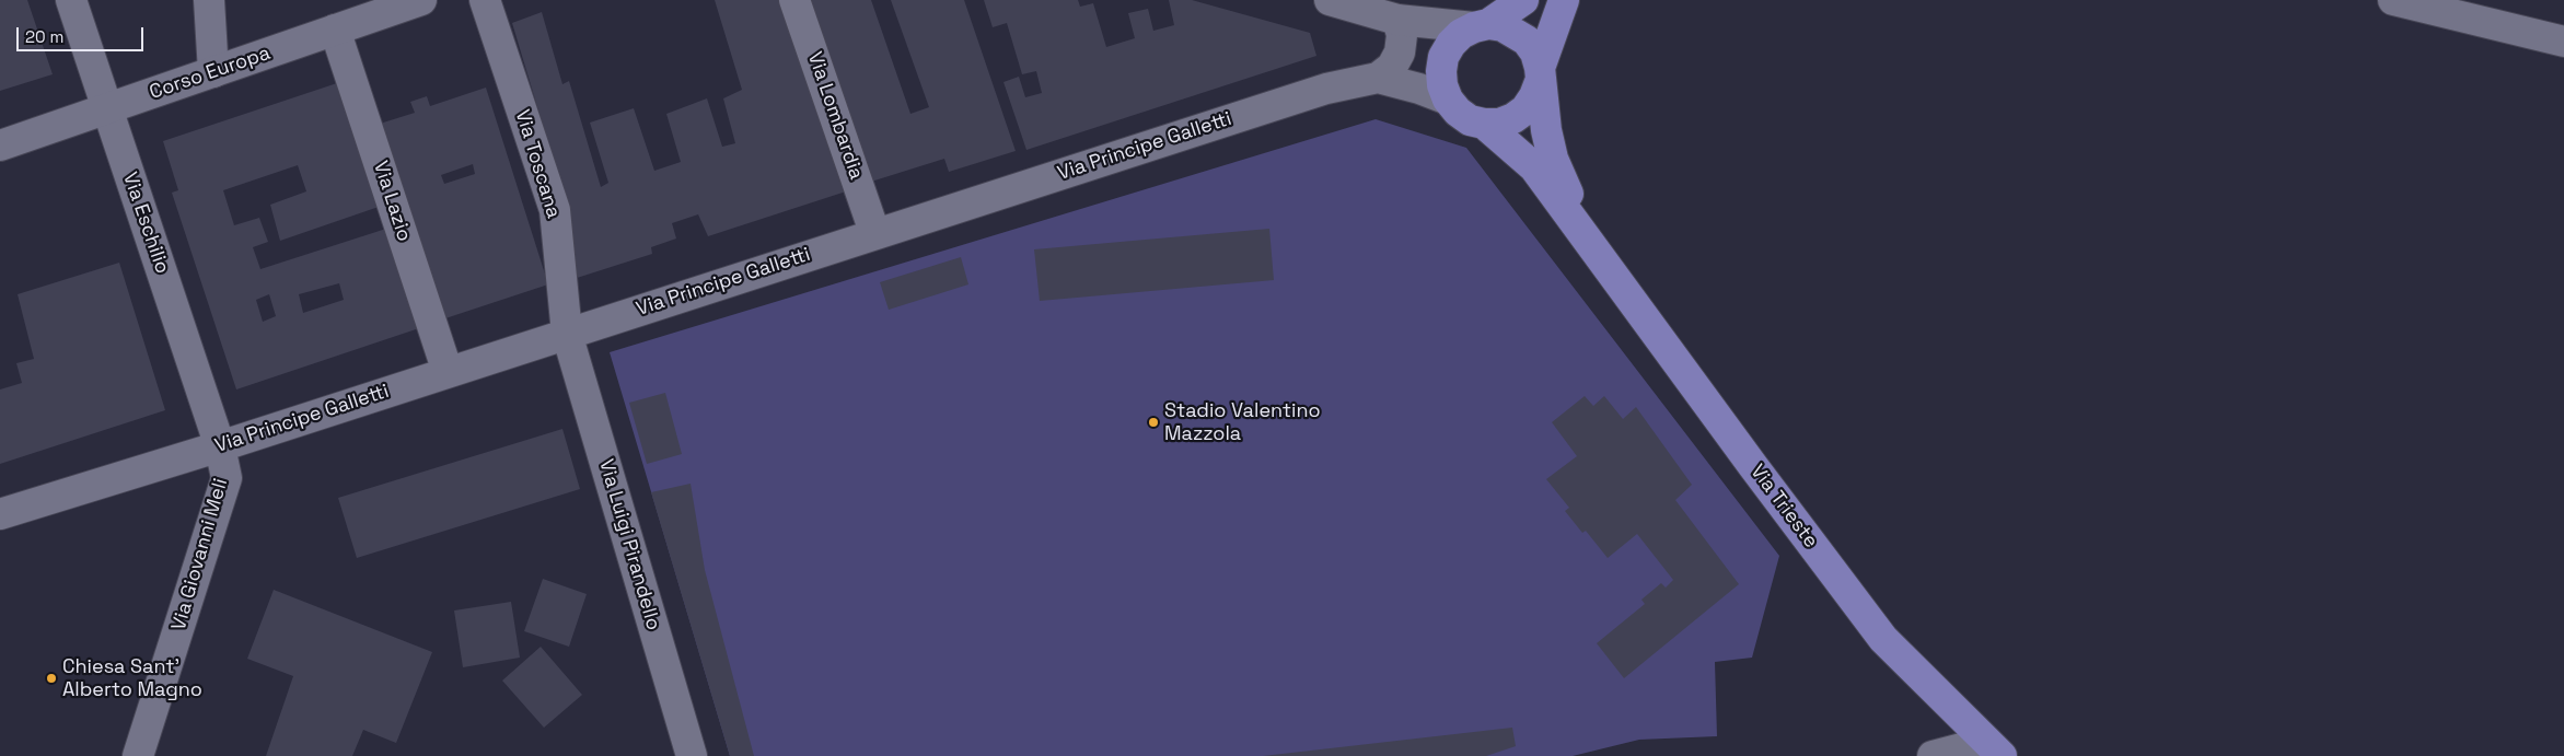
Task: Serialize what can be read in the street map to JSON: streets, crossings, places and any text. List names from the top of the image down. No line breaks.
{"streets":{"main road":["Via Trieste"],"street":["Corso Europa","Via Lombardia","Via Principe Galletti","Via Toscana","Via Lazio","Via Eschilio","Via Luigi Pirandello","Via Giovanni Meli"]},"crossings":[["Corso Europa","Via Lazio"],["Corso Europa","Via Eschilio"],["Via Lombardia","Via Principe Galletti"],["Via Principe Galletti","Via Toscana"],["Via Principe Galletti","Via Lazio"],["Via Principe Galletti","Via Eschilio"],["Via Principe Galletti","Via Luigi Pirandello"],["Via Principe Galletti","Via Giovanni Meli"],["Via Toscana","Via Luigi Pirandello"],["Via Eschilio","Via Giovanni Meli"]],"places":["Stadio Valentino Mazzola","Chiesa Sant' Alberto Magno"],"scale_bar":"20 m"}
